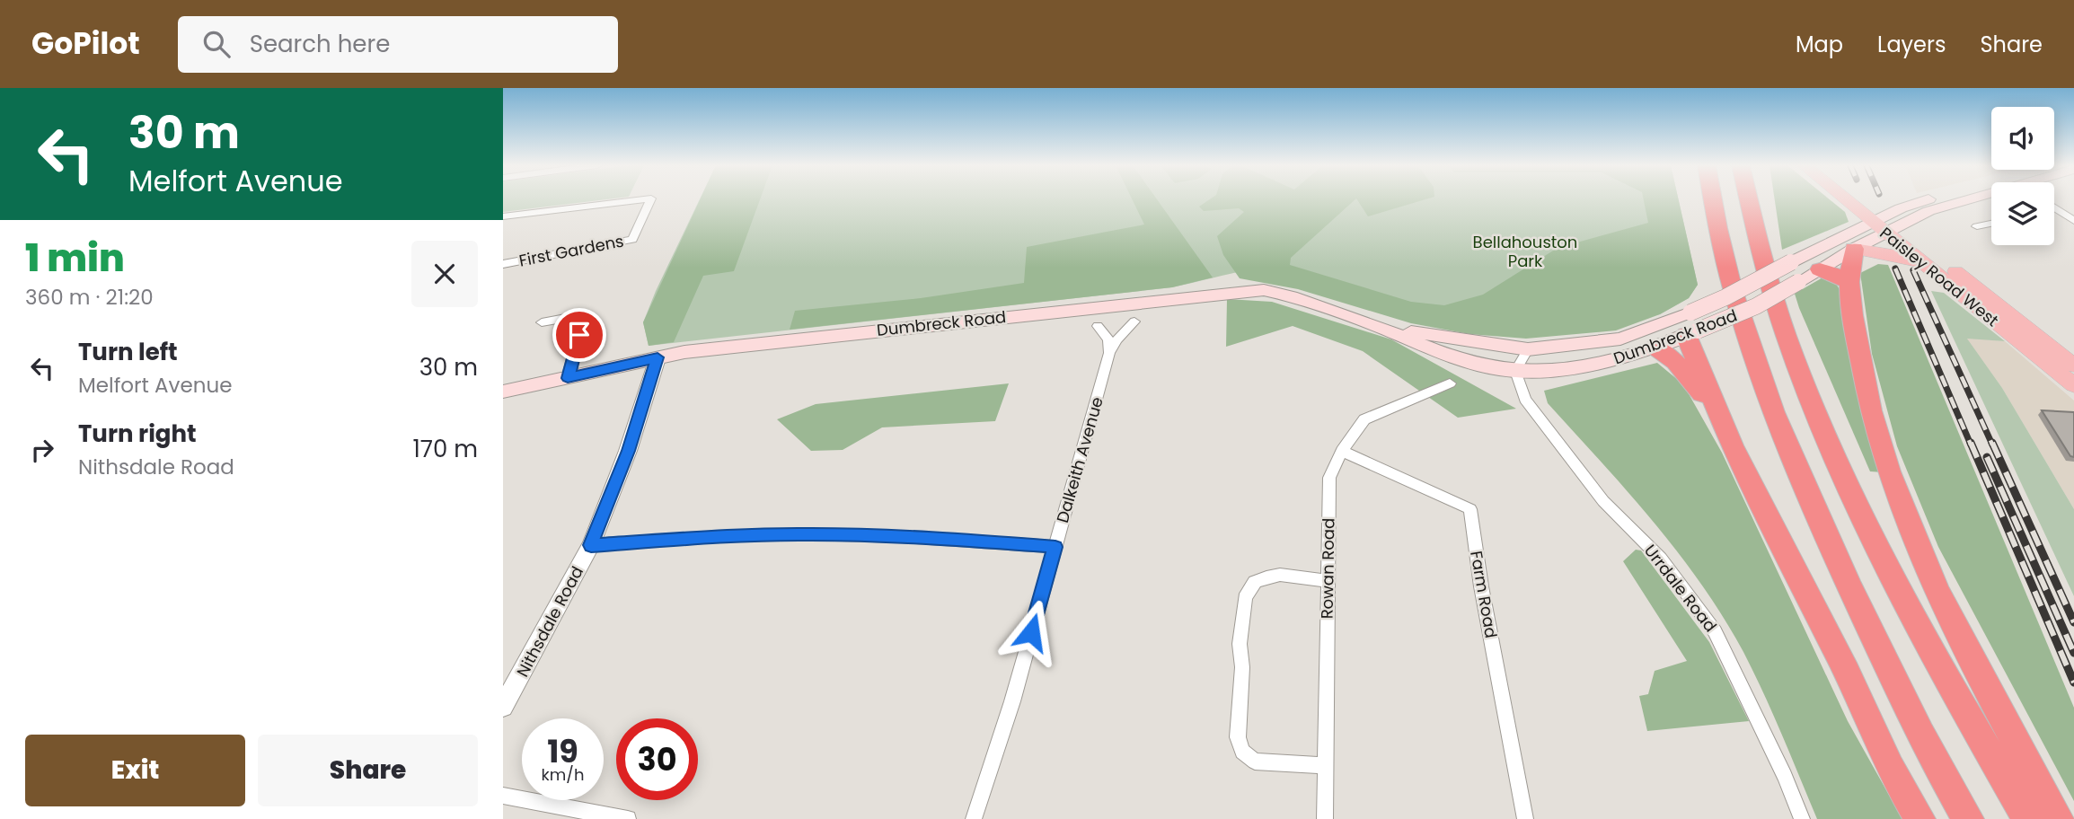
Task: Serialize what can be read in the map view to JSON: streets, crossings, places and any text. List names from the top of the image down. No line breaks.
{"streets":{"main road":["Paisley Road West","Dumbreck Road"],"street":["First Gardens","Dalkeith Avenue","Rowan Road","Urrdale Road","Farm Road","Nithsdale Road"]},"crossings":[["Paisley Road West","Dumbreck Road"],["Dumbreck Road","Urrdale Road"],["Dumbreck Road","Nithsdale Road"],["Rowan Road","Farm Road"]],"parks":["Bellahouston Park"],"page":{"header":"GoPilot","search":"Search here","nav":["Map","Layers","Share"],"turn":["30 m","Melfort Avenue"],"heading":["1 min","360 m · 21:20"],"list":[{"name":"Turn left","note":"Melfort Avenue","value":"30 m"},{"name":"Turn right","note":"Nithsdale Road","value":"170 m"}],"speed":"19 km/h","limit":"30","buttons":["Exit","Share"]}}
